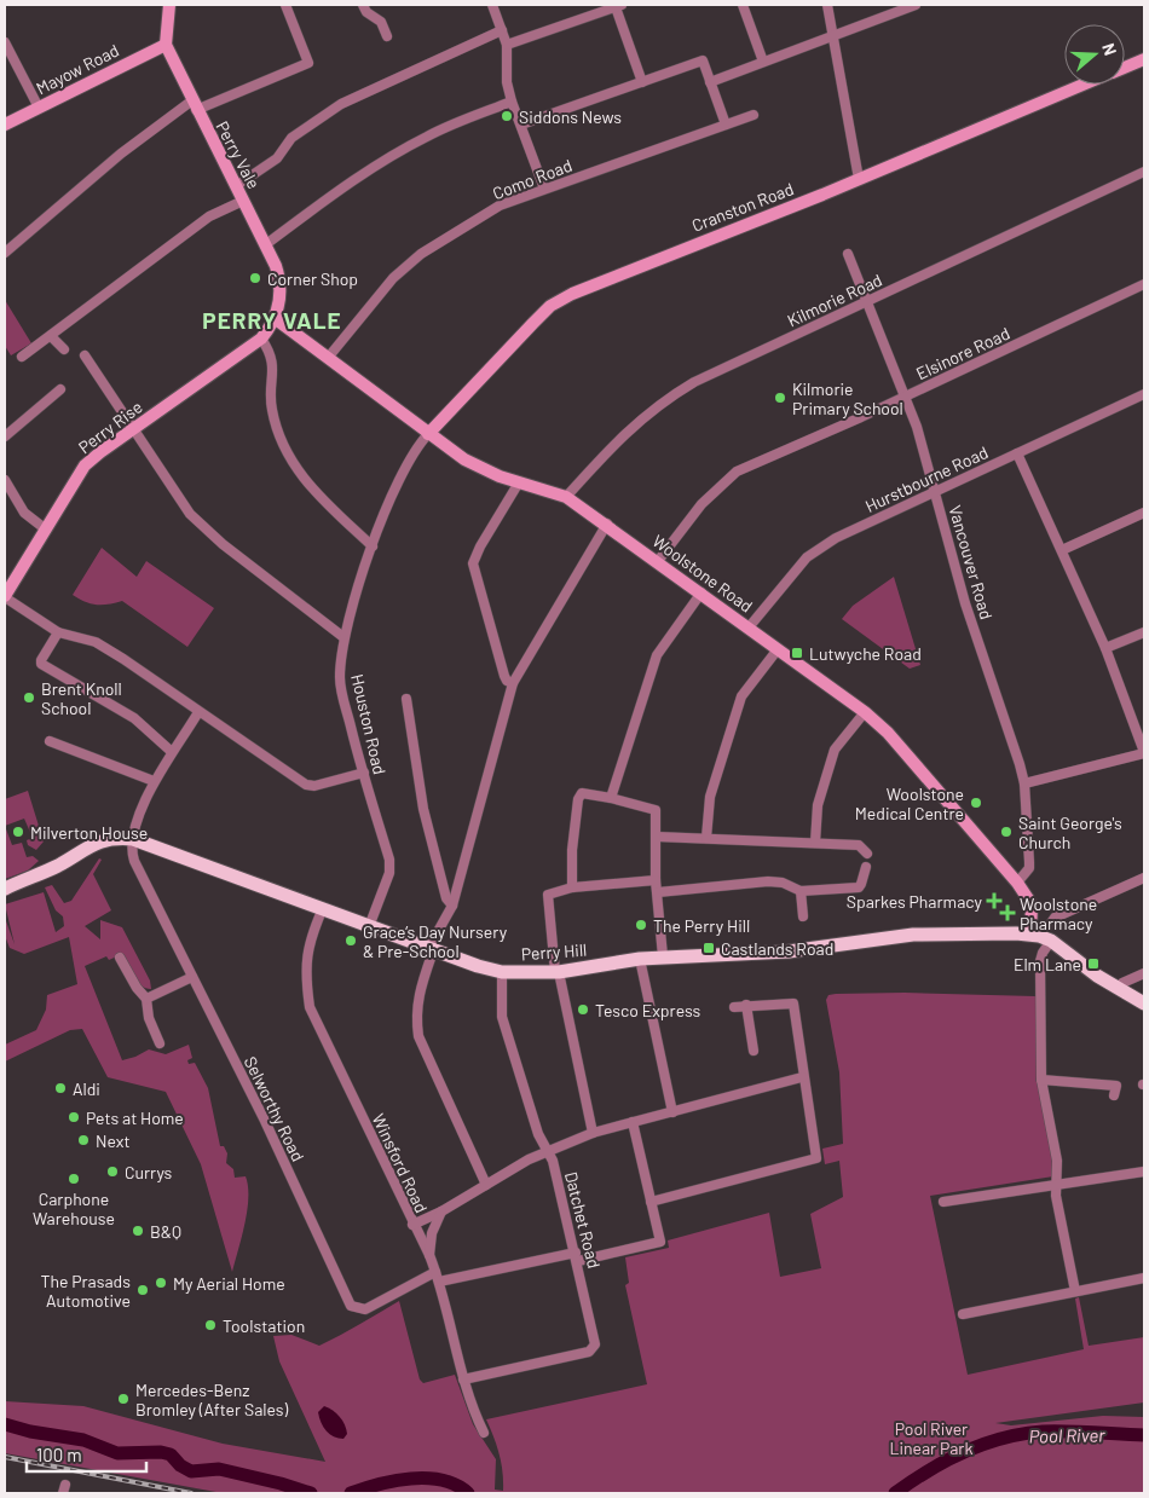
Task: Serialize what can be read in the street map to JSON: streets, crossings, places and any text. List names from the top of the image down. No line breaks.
{"streets":{"main road":["Perry Hill"],"street":["Mayow Road","Perry Vale","Como Road","Cranston Road","Kilmorie Road","Elsinore Road","Perry Rise","Hurstbourne Road","Vancouver Road","Woolstone Road","Houston Road","Selworthy Road","Winsford Road","Datchet Road"]},"crossings":[["Mayow Road","Perry Vale"],["Perry Vale","Perry Rise"],["Perry Vale","Woolstone Road"],["Como Road","Woolstone Road"],["Cranston Road","Woolstone Road"],["Cranston Road","Houston Road"],["Kilmorie Road","Vancouver Road"],["Kilmorie Road","Woolstone Road"],["Elsinore Road","Vancouver Road"],["Elsinore Road","Woolstone Road"],["Perry Rise","Woolstone Road"],["Hurstbourne Road","Vancouver Road"],["Hurstbourne Road","Woolstone Road"],["Vancouver Road","Woolstone Road"],["Woolstone Road","Houston Road"],["Woolstone Road","Perry Hill"],["Houston Road","Perry Hill"],["Perry Hill","Selworthy Road"],["Perry Hill","Winsford Road"],["Perry Hill","Datchet Road"],["Selworthy Road","Winsford Road"],["Winsford Road","Datchet Road"]],"districts":["PERRY VALE"],"water":["Pool River"],"parks":["Pool River Linear Park"],"places":{"other":["Siddons News","Corner Shop","Kilmorie Primary School","Brent Knoll School","Woolstone Medical Centre","Milverton House","Saint George's Church","The Perry Hill","Grace’s Day Nursery & Pre-School","Tesco Express","Aldi","Pets at Home","Next","Currys","Carphone Warehouse","B&Q","My Aerial Home","The Prasads Automotive","Toolstation","Mercedes-Benz Bromley (After Sales)"],"transit":["Lutwyche Road","Castlands Road","Elm Lane"],"health":["Sparkes Pharmacy","Woolstone Pharmacy"]},"scale_bar":"100 m","north":"right"}
